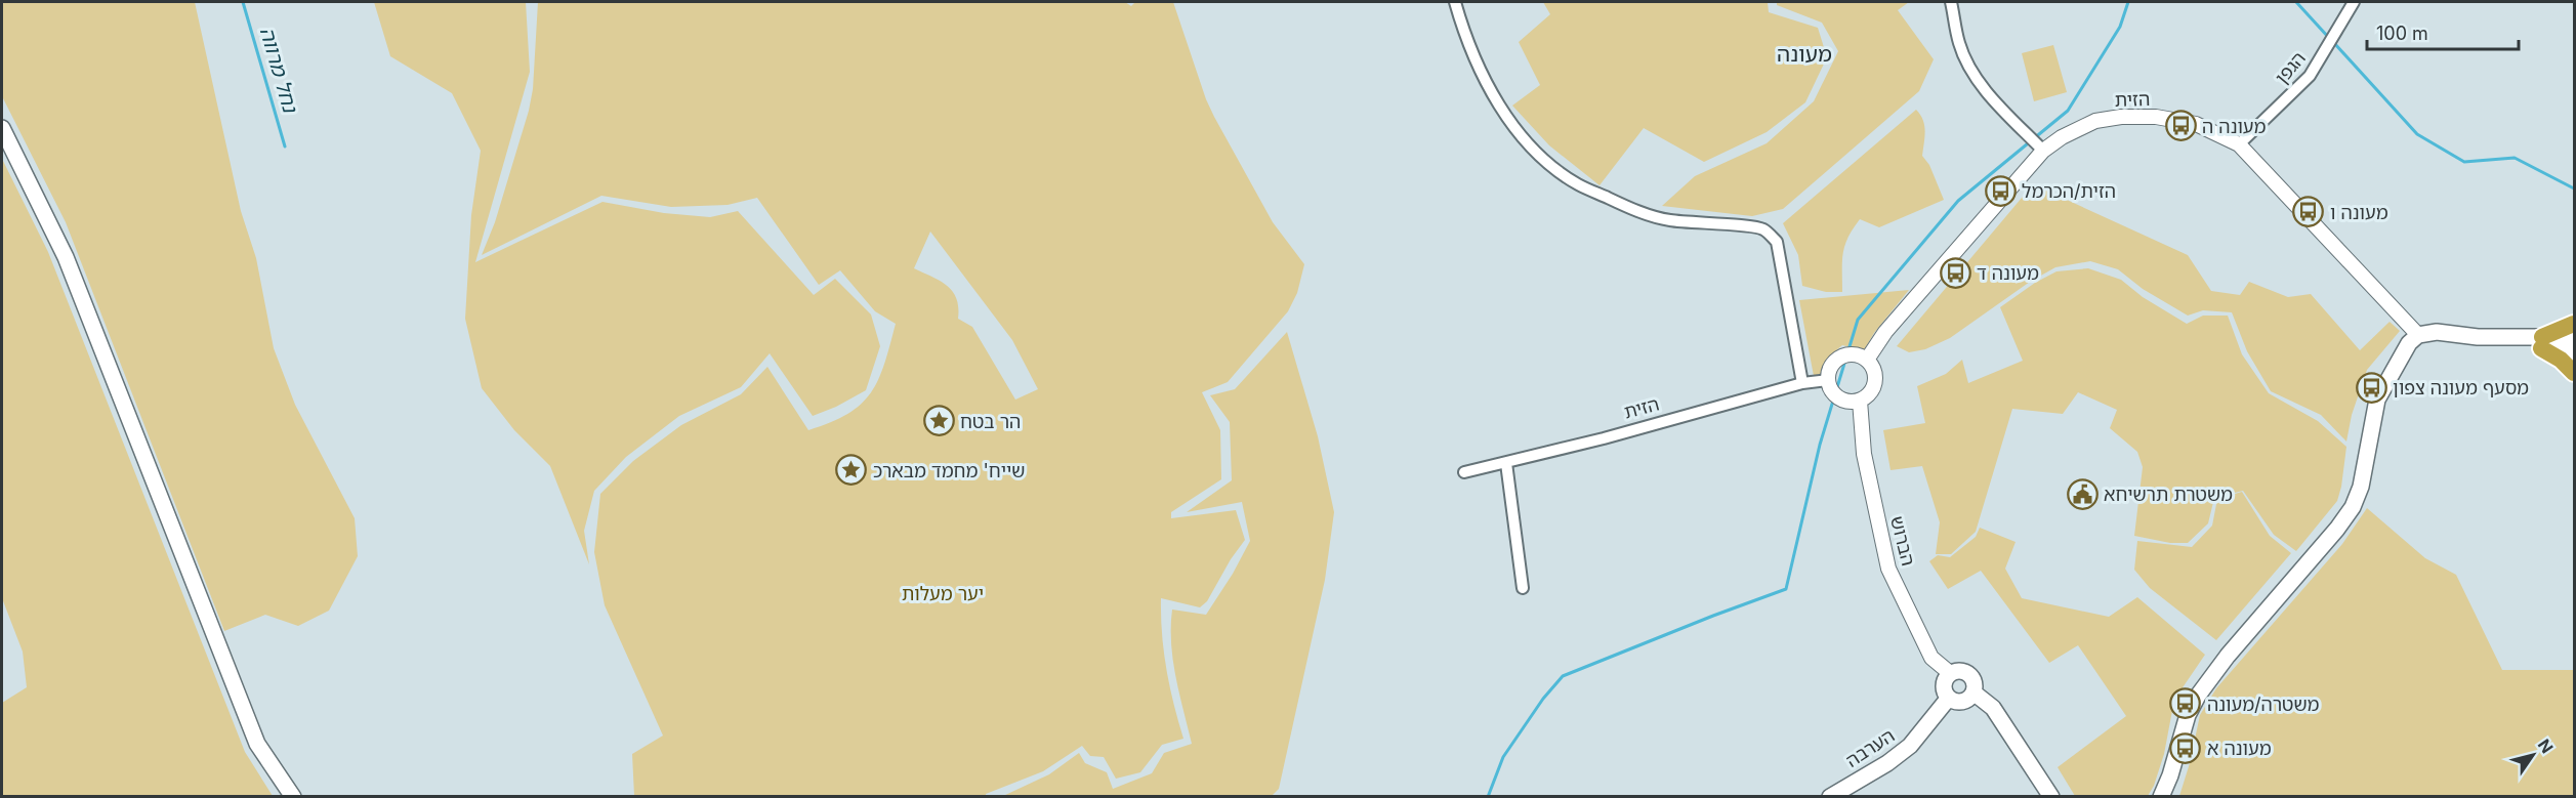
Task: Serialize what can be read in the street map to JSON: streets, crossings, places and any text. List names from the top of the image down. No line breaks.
{"streets":{"main road":["הערבה"],"street":["הגפן","הזית","הברוש"]},"crossings":[["הגפן","הזית"],["הזית","הברוש"],["הברוש","הערבה"]],"districts":["מעונה"],"water":["נחל מרווה"],"parks":["יער מעלות"],"places":{"bus stop":["מעונה ה","הזית/הכרמל","מעונה ו","מעונה ד","מסעף מעונה צפון","משטרה/מעונה","מעונה א"],"place":["הר בטח","שייח' מחמד מבארכ"],"public building":["משטרת תרשיחא"]},"scale_bar":"100 m","north":"top right"}
